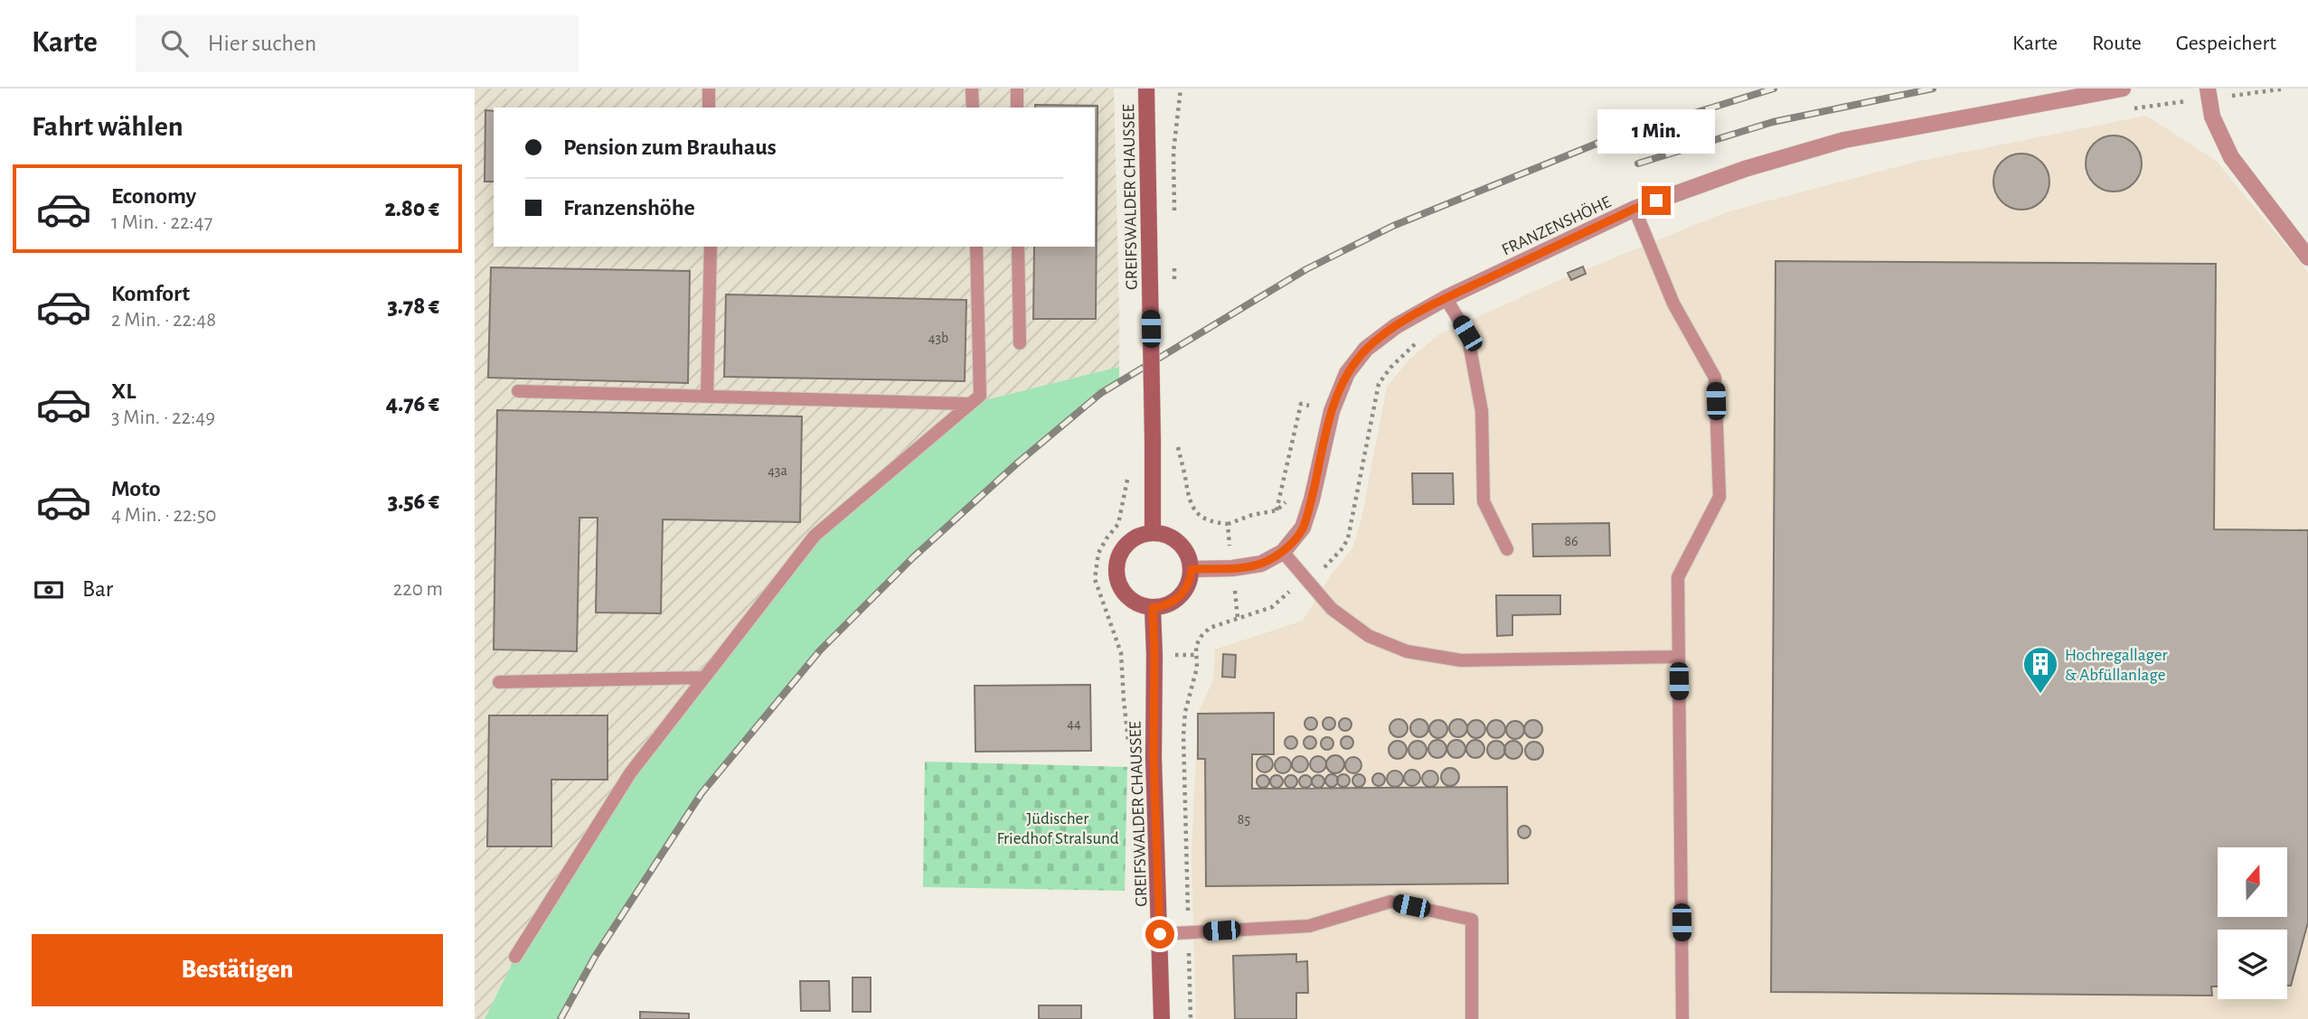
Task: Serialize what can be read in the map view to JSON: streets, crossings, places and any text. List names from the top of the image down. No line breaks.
{"streets":{"main road":["GREIFSWALDER CHAUSSEE"],"street":["FRANZENSHÖHE"]},"crossings":[["GREIFSWALDER CHAUSSEE","FRANZENSHÖHE"]],"parks":["Jüdischer Friedhof Stralsund"],"places":{"building":["Hochregallager & Abfüllanlage"]},"house_numbers":["43b","43a","86","44","85"],"north":"top","page":{"header":"Karte","search":"Hier suchen","nav":["Karte","Route","Gespeichert"],"heading":"Fahrt wählen","banner":["Pension zum Brauhaus","Franzenshöhe"],"bubble":"1 Min.","list":[{"name":"Economy","note":"1 Min. · 22:47","value":"2.80 €"},{"name":"Komfort","note":"2 Min. · 22:48","value":"3.78 €"},{"name":"XL","note":"3 Min. · 22:49","value":"4.76 €"},{"name":"Moto","note":"4 Min. · 22:50","value":"3.56 €"}],"pay":["Bar","220 m"],"buttons":"Bestätigen"}}
